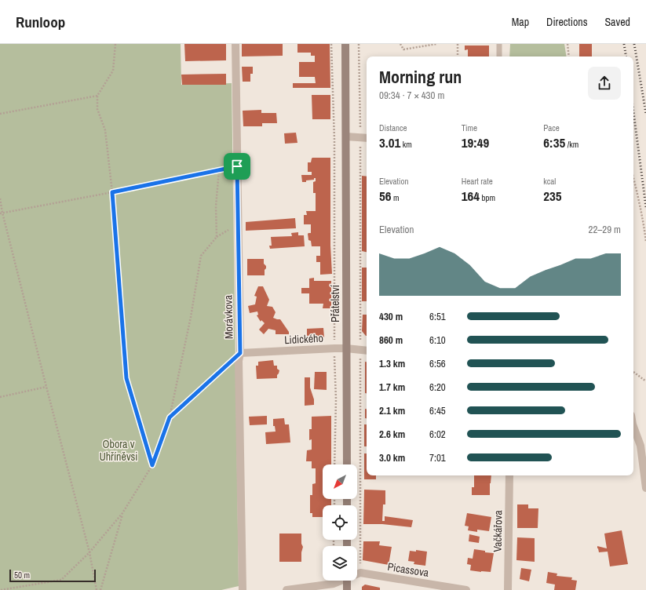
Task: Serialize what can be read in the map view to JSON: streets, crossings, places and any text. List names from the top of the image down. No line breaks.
{"streets":{"main road":["Přátelství"],"street":["Morávkova","Lidického","Vačkářova","Picassova"]},"crossings":[["Přátelství","Lidického"],["Morávkova","Lidického"]],"parks":["Obora v Uhříněvsi"],"scale_bar":"50 m","north":"bottom left","page":{"header":"Runloop","nav":["Map","Directions","Saved"],"heading":["Morning run","09:34 · 7 × 430 m"],"stats":[["Distance","3.01 km"],["Time","19:49"],["Pace","6:35 /km"],["Elevation","56 m"],["Heart rate","164 bpm"],["kcal","235"]],"chart":["Elevation","22–29 m"],"list":[{"name":"430 m","note":"6:51"},{"name":"860 m","note":"6:10"},{"name":"1.3 km","note":"6:56"},{"name":"1.7 km","note":"6:20"},{"name":"2.1 km","note":"6:45"},{"name":"2.6 km","note":"6:02"},{"name":"3.0 km","note":"7:01"}],"scale":"50 m"}}
